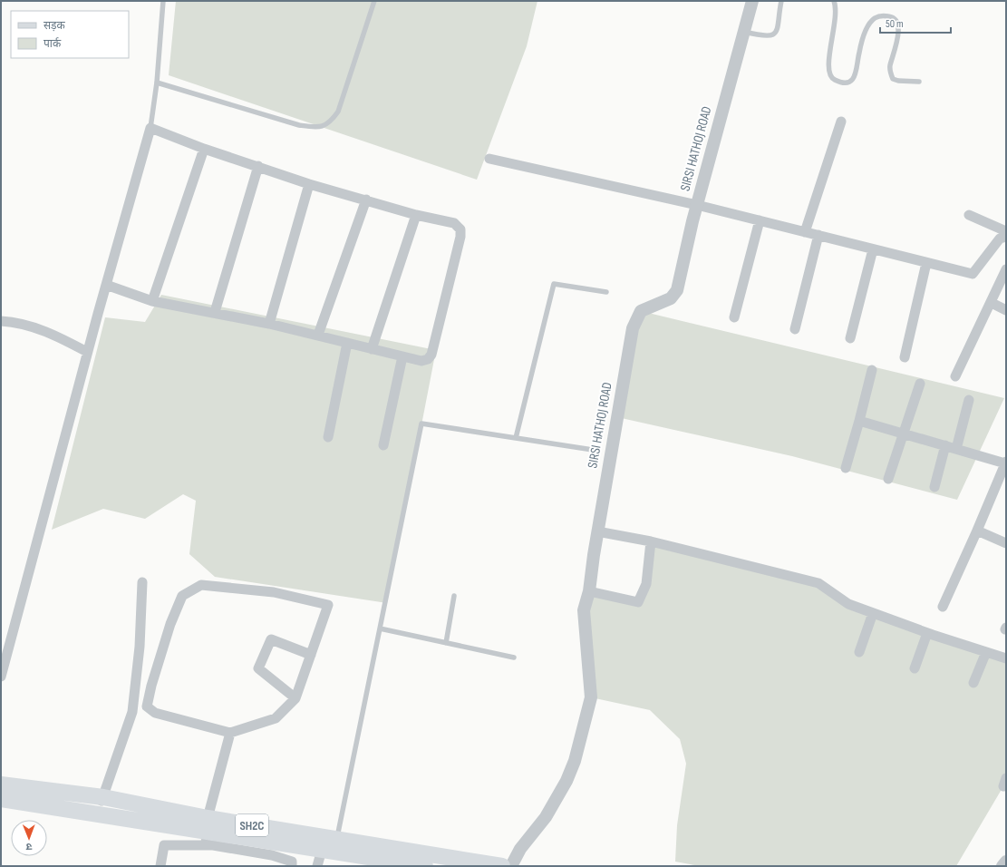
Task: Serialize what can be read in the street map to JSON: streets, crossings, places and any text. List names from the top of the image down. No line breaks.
{"streets":{"main road":["SH2C"],"street":["SIRSI HATHOJ ROAD"]},"legend":["सड़क","पार्क"],"scale_bar":"50 m","north":"bottom"}
